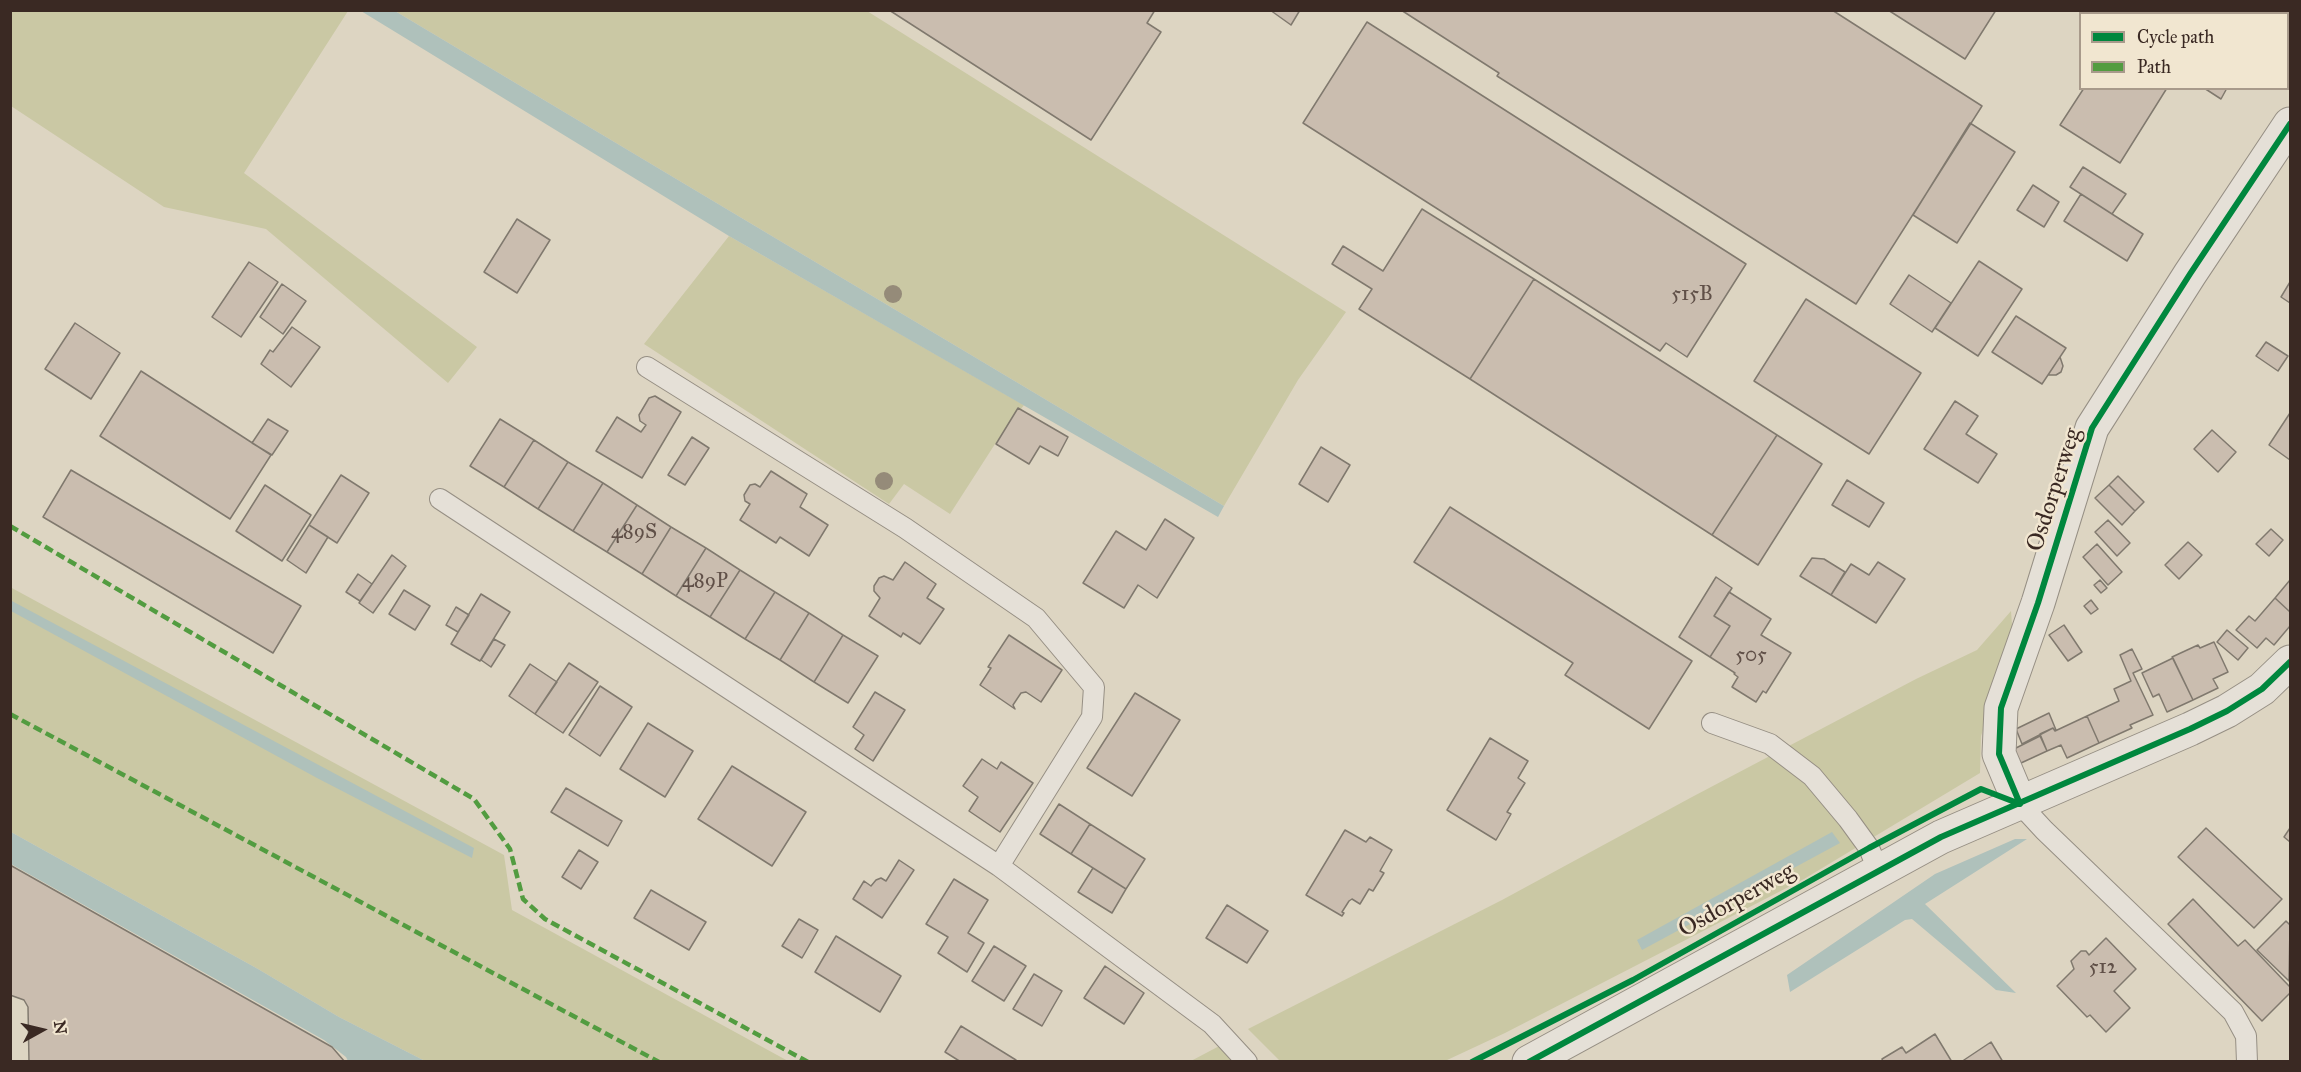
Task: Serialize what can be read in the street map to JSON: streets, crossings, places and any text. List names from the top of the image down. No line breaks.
{"streets":{"street":["Osdorperweg"]},"house_numbers":["515B","489S","489P","505","512"],"legend":["Cycle path","Path"],"north":"right"}
